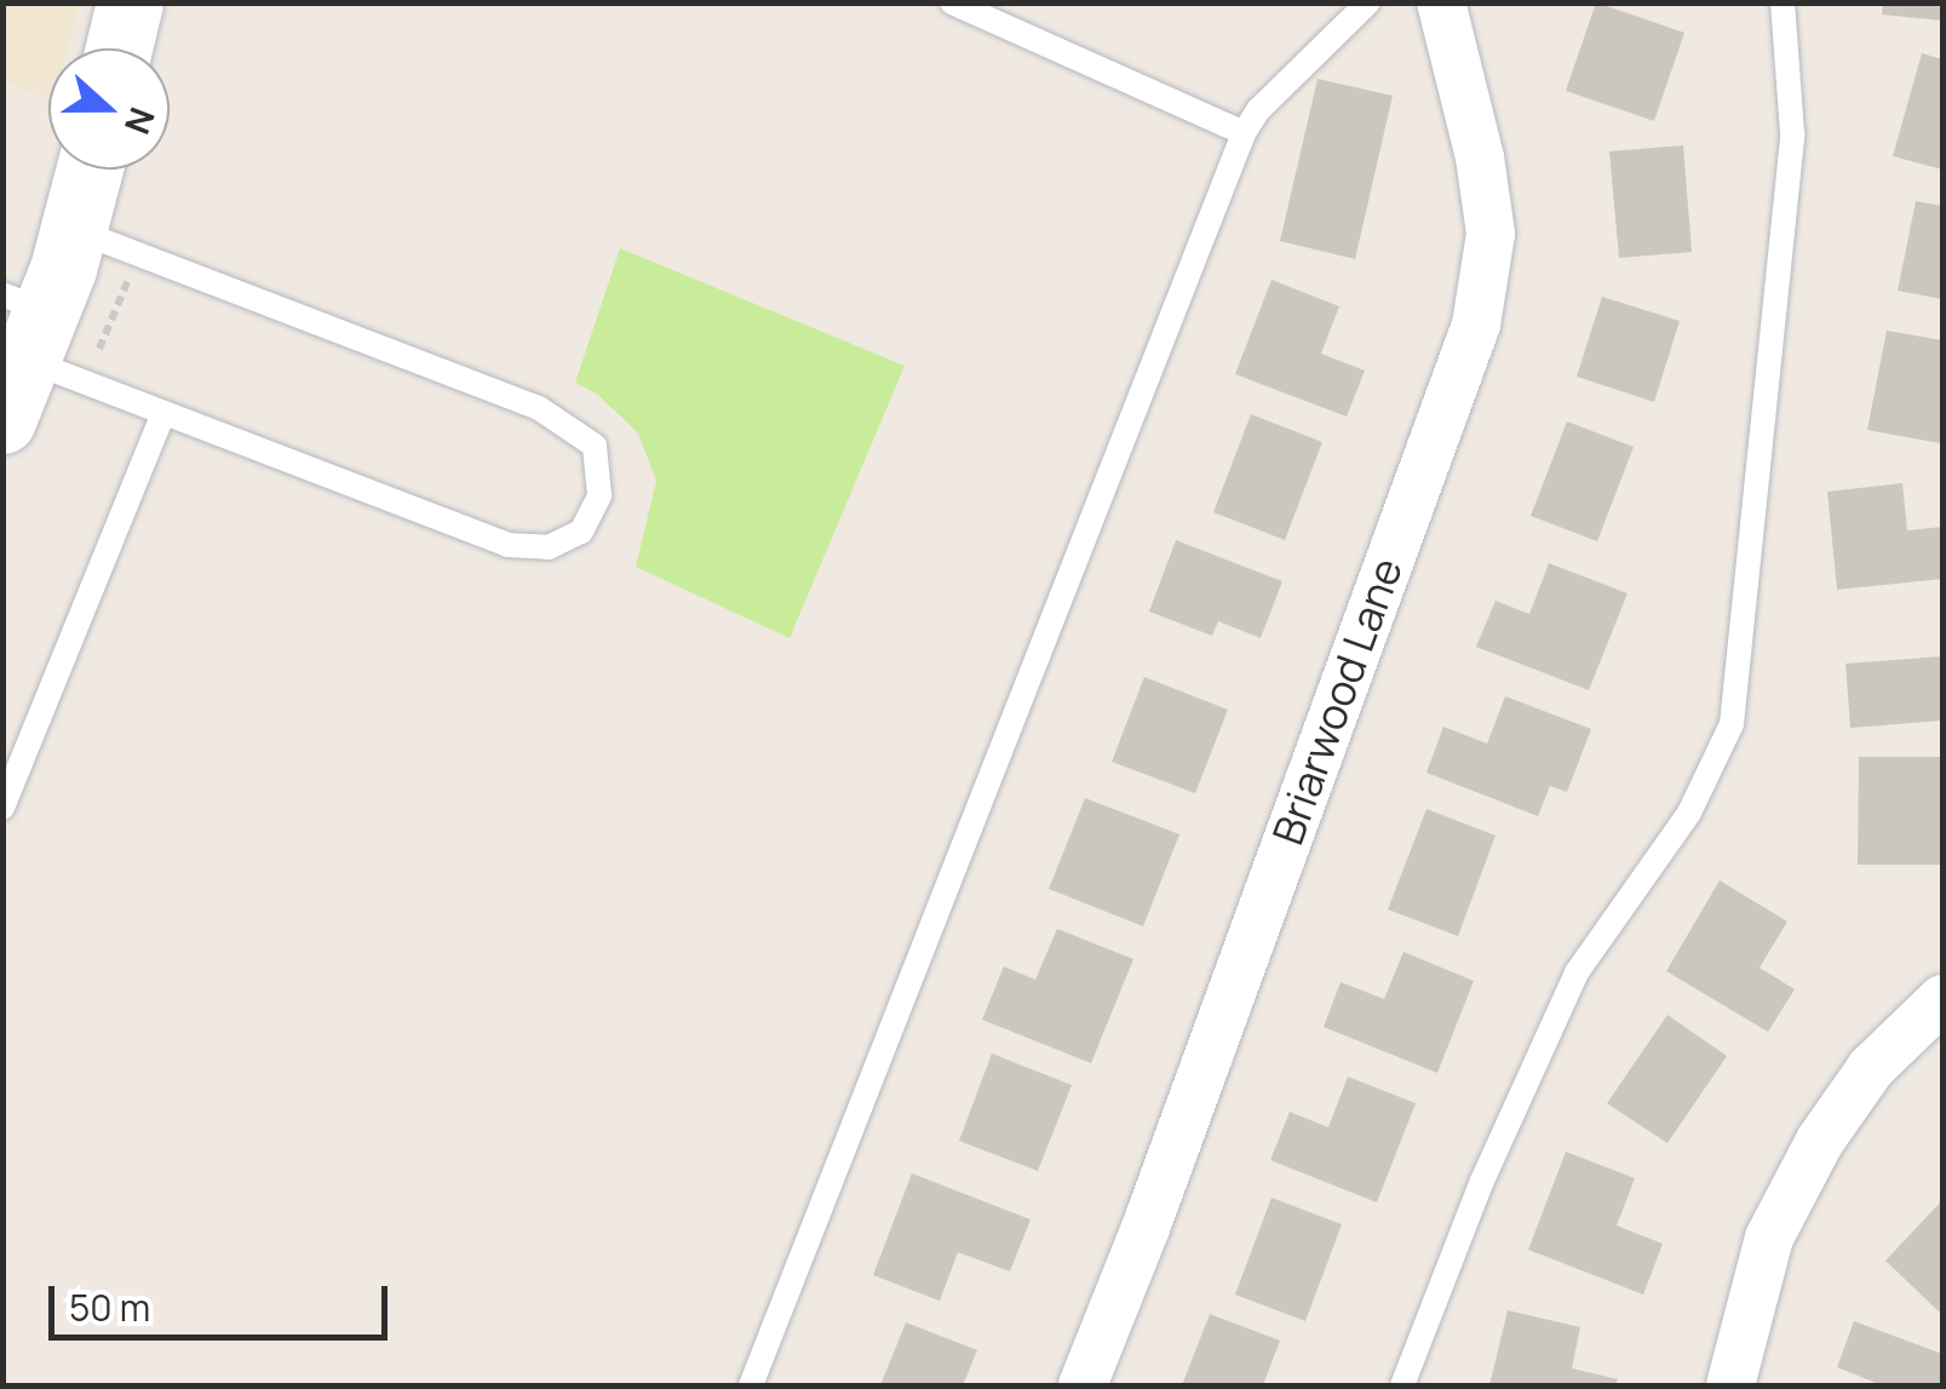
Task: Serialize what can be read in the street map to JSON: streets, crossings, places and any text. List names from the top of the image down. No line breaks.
{"streets":{"street":["Briarwood Lane"]},"scale_bar":"50 m","north":"right"}
